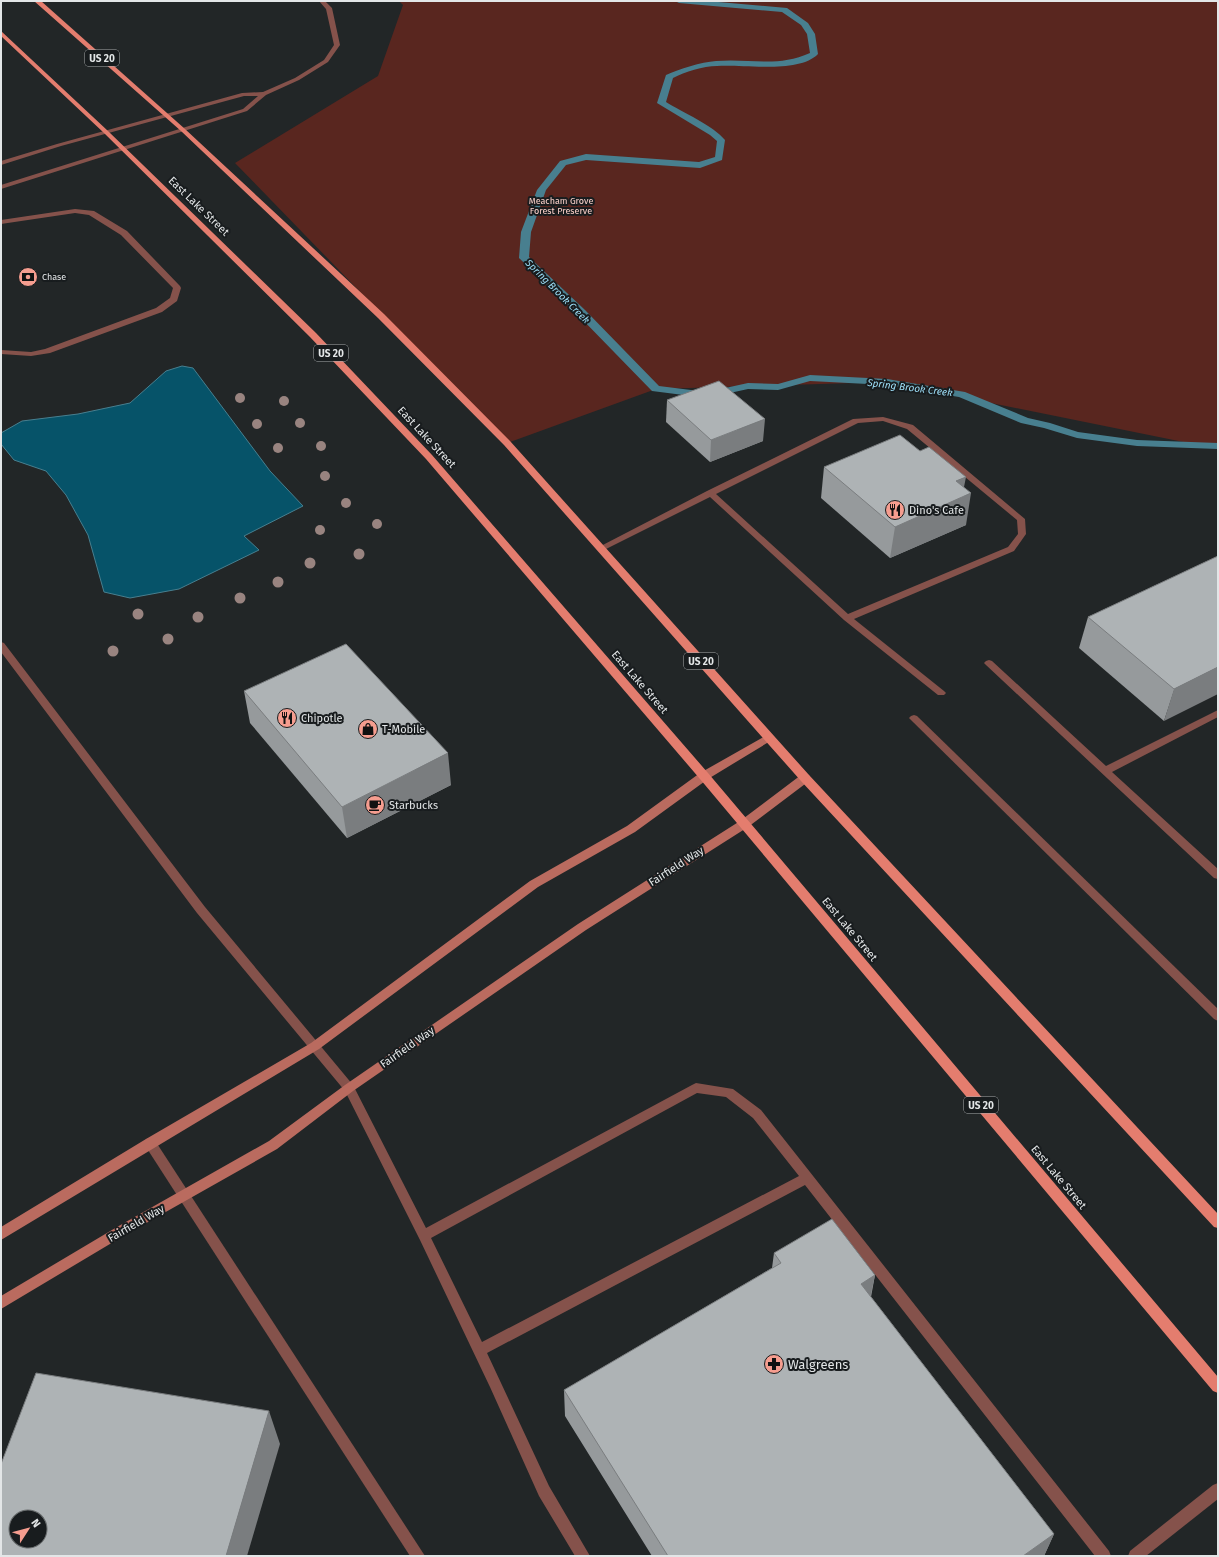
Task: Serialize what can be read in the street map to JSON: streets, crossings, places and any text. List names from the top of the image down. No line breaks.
{"streets":{"main road":["US 20","East Lake Street"],"street":["Fairfield Way"]},"crossings":[["US 20","Fairfield Way"],["East Lake Street","Fairfield Way"]],"water":["Spring Brook Creek"],"parks":["Meacham Grove Forest Preserve"],"places":{"bank":["Chase"],"restaurant":["Dino's Cafe","Chipotle"],"shop":["T-Mobile"],"cafe":["Starbucks"],"pharmacy":["Walgreens"]},"north":"top right"}
